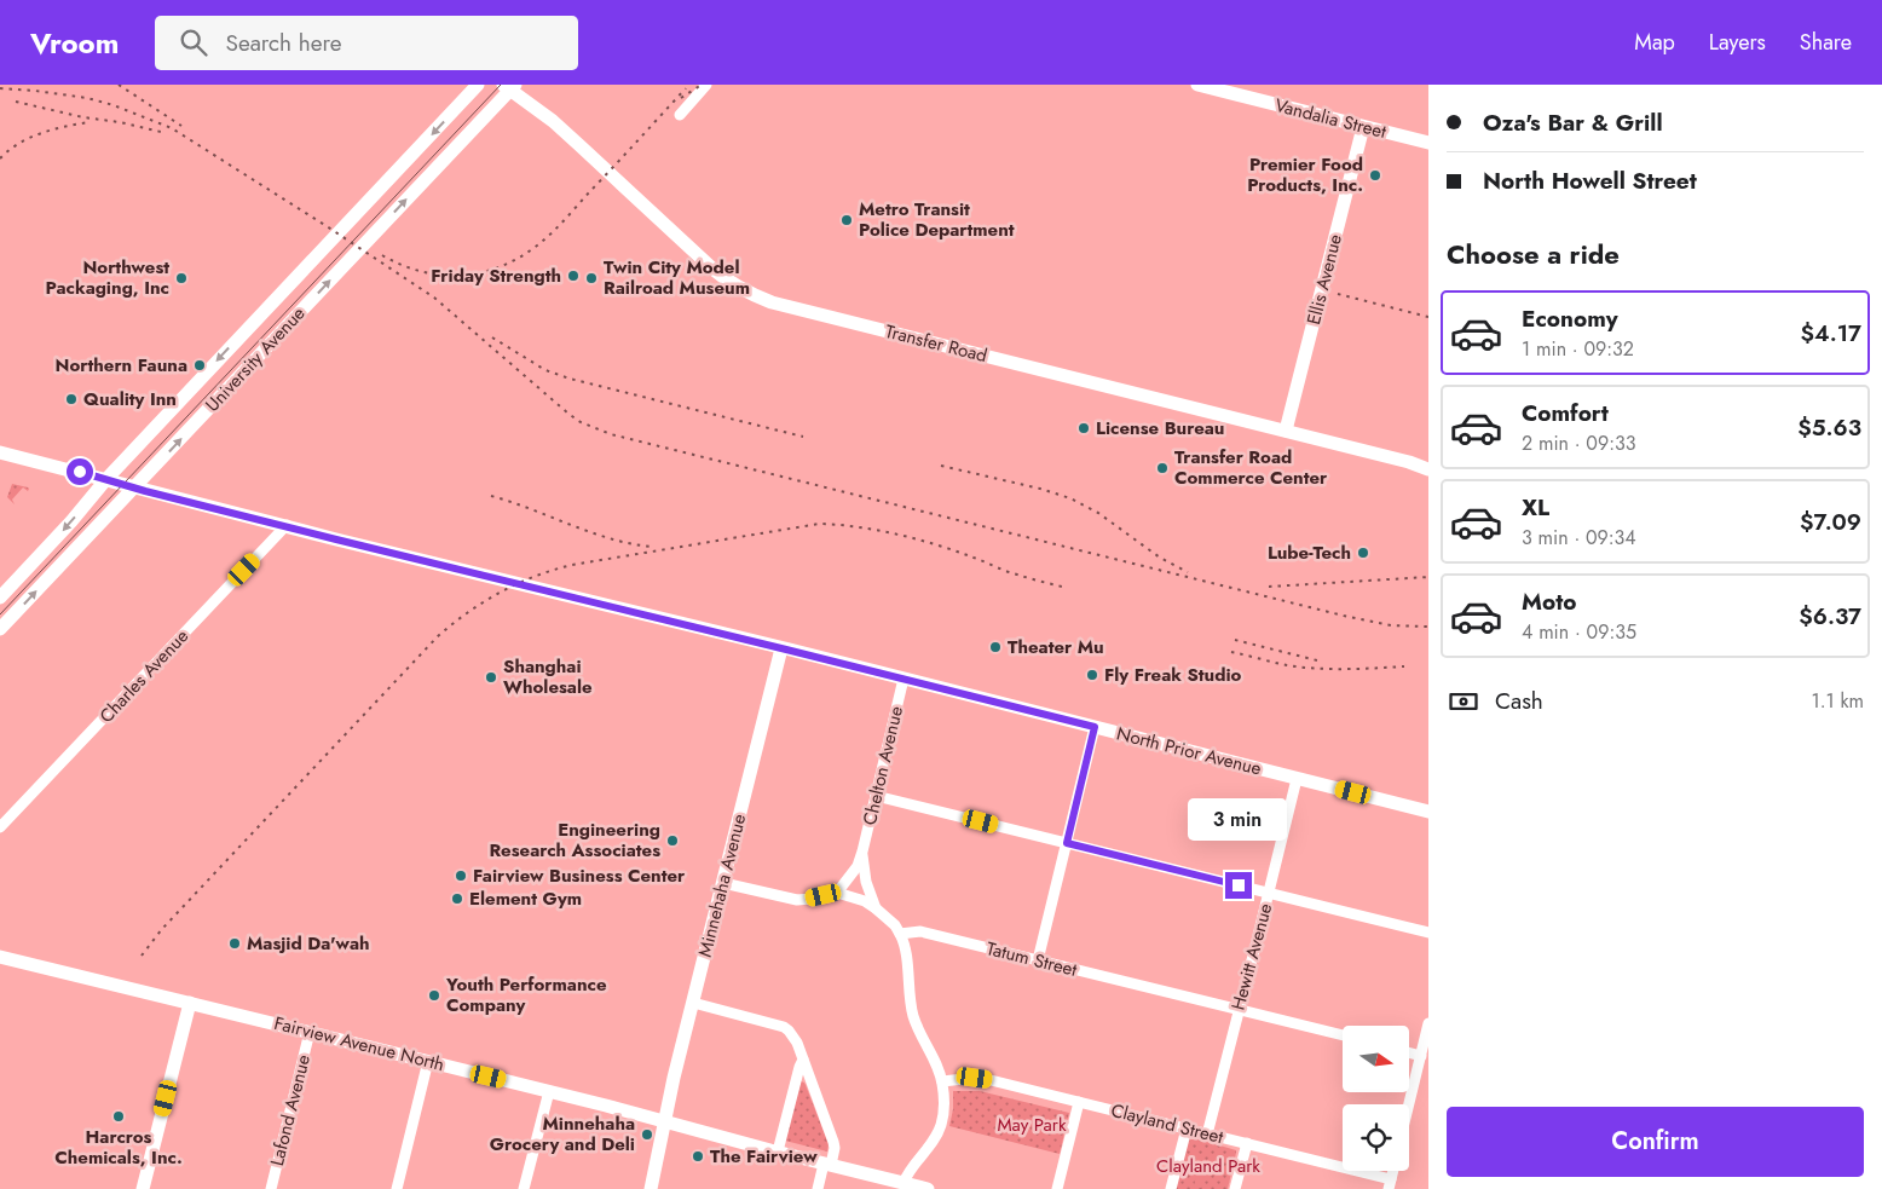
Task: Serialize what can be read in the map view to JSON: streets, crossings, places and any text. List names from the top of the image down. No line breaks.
{"streets":{"street":["Vandalia Street","Ellis Avenue","Transfer Road","University Avenue","Charles Avenue","North Prior Avenue","Chelton Avenue","Minnehaha Avenue","Hewitt Avenue","Tatum Street","Fairview Avenue North","Lafond Avenue","Clayland Street"]},"crossings":[["Vandalia Street","Ellis Avenue"],["Ellis Avenue","Transfer Road"],["Transfer Road","University Avenue"],["University Avenue","North Prior Avenue"],["Charles Avenue","North Prior Avenue"],["North Prior Avenue","Chelton Avenue"],["North Prior Avenue","Minnehaha Avenue"],["North Prior Avenue","Hewitt Avenue"],["Minnehaha Avenue","Fairview Avenue North"],["Hewitt Avenue","Tatum Street"],["Hewitt Avenue","Clayland Street"],["Fairview Avenue North","Lafond Avenue"]],"parks":["May Park","Clayland Park"],"places":["Premier Food Products, Inc.","Metro Transit Police Department","Friday Strength","Northwest Packaging, Inc","Twin City Model Railroad Museum","Northern Fauna","Quality Inn","License Bureau","Transfer Road Commerce Center","Lube-Tech","Theater Mu","Fly Freak Studio","Shanghai Wholesale","Engineering Research Associates","Fairview Business Center","Element Gym","Masjid Da'wah","Youth Performance Company","Harcros Chemicals, Inc.","Minnehaha Grocery and Deli","The Fairview"],"north":"right","page":{"header":"Vroom","search":"Search here","nav":["Map","Layers","Share"],"banner":["Oza's Bar & Grill","North Howell Street"],"heading":"Choose a ride","list":[{"name":"Economy","note":"1 min · 09:32","value":"$4.17"},{"name":"Comfort","note":"2 min · 09:33","value":"$5.63"},{"name":"XL","note":"3 min · 09:34","value":"$7.09"},{"name":"Moto","note":"4 min · 09:35","value":"$6.37"}],"pay":["Cash","1.1 km"],"bubble":"3 min","buttons":"Confirm"}}
